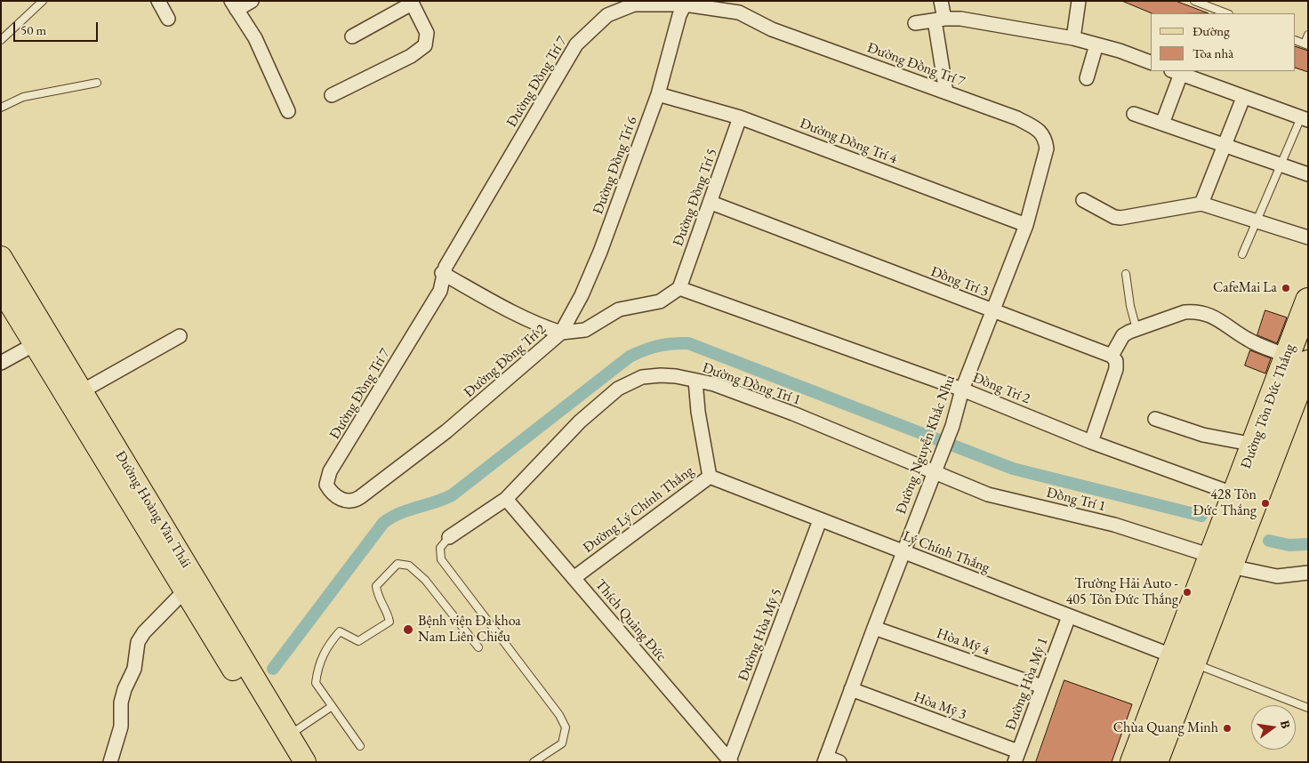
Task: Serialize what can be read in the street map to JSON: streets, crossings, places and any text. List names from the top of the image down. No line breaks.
{"streets":{"highway":["Đường Tôn Đức Thắng"],"main road":["Đường Hoàng Văn Thái"],"street":["Đường Đồng Trí 7","Đường Đồng Trí 4","Đường Đồng Trí 6","Đường Đồng Trí 5","Đồng Trí 3","Đường Đồng Trí 2","Đường Đồng Trí 1","Đồng Trí 2","Đường Nguyễn Khắc Nhu","Đồng Trí 1","Đường Lý Chính Thắng","Lý Chính Thắng","Thích Quảng Đức","Đường Hòa Mỹ 5","Hòa Mỹ 4","Đường Hòa Mỹ 1","Hòa Mỹ 3"]},"crossings":[["Đường Đồng Trí 7","Đường Đồng Trí 6"],["Đường Đồng Trí 7","Đường Đồng Trí 2"],["Đường Đồng Trí 7","Đường Nguyễn Khắc Nhu"],["Đường Đồng Trí 4","Đường Đồng Trí 6"],["Đường Đồng Trí 4","Đường Đồng Trí 5"],["Đường Đồng Trí 4","Đường Nguyễn Khắc Nhu"],["Đường Đồng Trí 6","Đường Đồng Trí 2"],["Đường Đồng Trí 5","Đồng Trí 3"],["Đường Đồng Trí 5","Đường Đồng Trí 2"],["Đường Đồng Trí 5","Đồng Trí 2"],["Đồng Trí 3","Đường Nguyễn Khắc Nhu"],["Đường Đồng Trí 2","Đồng Trí 2"],["Đường Đồng Trí 1","Đường Nguyễn Khắc Nhu"],["Đường Đồng Trí 1","Đồng Trí 1"],["Đường Đồng Trí 1","Đường Lý Chính Thắng"],["Đường Đồng Trí 1","Thích Quảng Đức"],["Đồng Trí 2","Đường Tôn Đức Thắng"],["Đồng Trí 2","Đường Nguyễn Khắc Nhu"],["Đường Tôn Đức Thắng","Đồng Trí 1"],["Đường Tôn Đức Thắng","Lý Chính Thắng"],["Đường Nguyễn Khắc Nhu","Đồng Trí 1"],["Đường Nguyễn Khắc Nhu","Lý Chính Thắng"],["Đường Nguyễn Khắc Nhu","Hòa Mỹ 4"],["Đường Nguyễn Khắc Nhu","Hòa Mỹ 3"],["Đường Lý Chính Thắng","Lý Chính Thắng"],["Đường Lý Chính Thắng","Thích Quảng Đức"],["Lý Chính Thắng","Đường Hòa Mỹ 5"],["Lý Chính Thắng","Đường Hòa Mỹ 1"],["Thích Quảng Đức","Đường Hòa Mỹ 5"],["Hòa Mỹ 4","Đường Hòa Mỹ 1"],["Đường Hòa Mỹ 1","Hòa Mỹ 3"]],"places":["CafeMai La","428 Tôn Đức Thắng","Trường Hải Auto - 405 Tôn Đức Thắng","Bệnh viện Đa khoa Nam Liên Chiểu","Chùa Quang Minh"],"legend":["Đường","Tòa nhà"],"scale_bar":"50 m","north":"right"}
